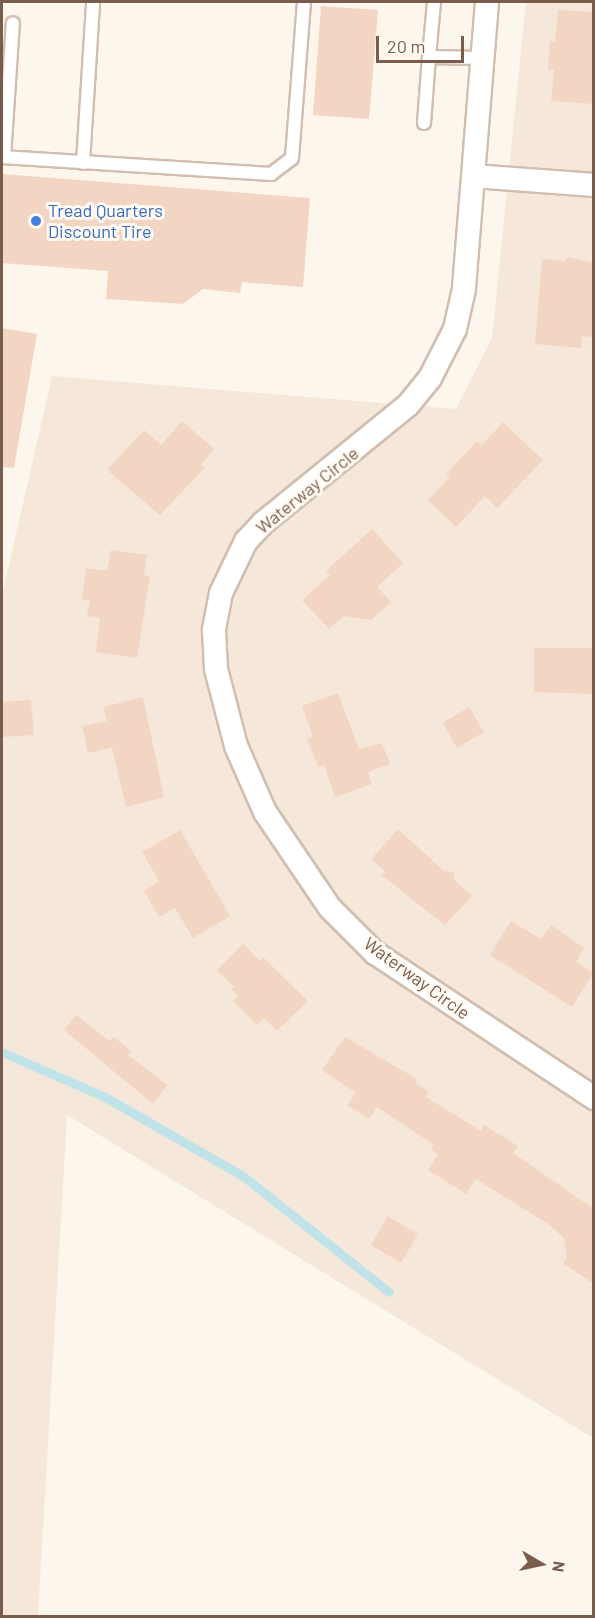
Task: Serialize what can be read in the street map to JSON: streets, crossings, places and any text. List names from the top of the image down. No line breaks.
{"streets":{"street":["Waterway Circle"]},"places":["Tread Quarters Discount Tire"],"scale_bar":"20 m","north":"right"}
